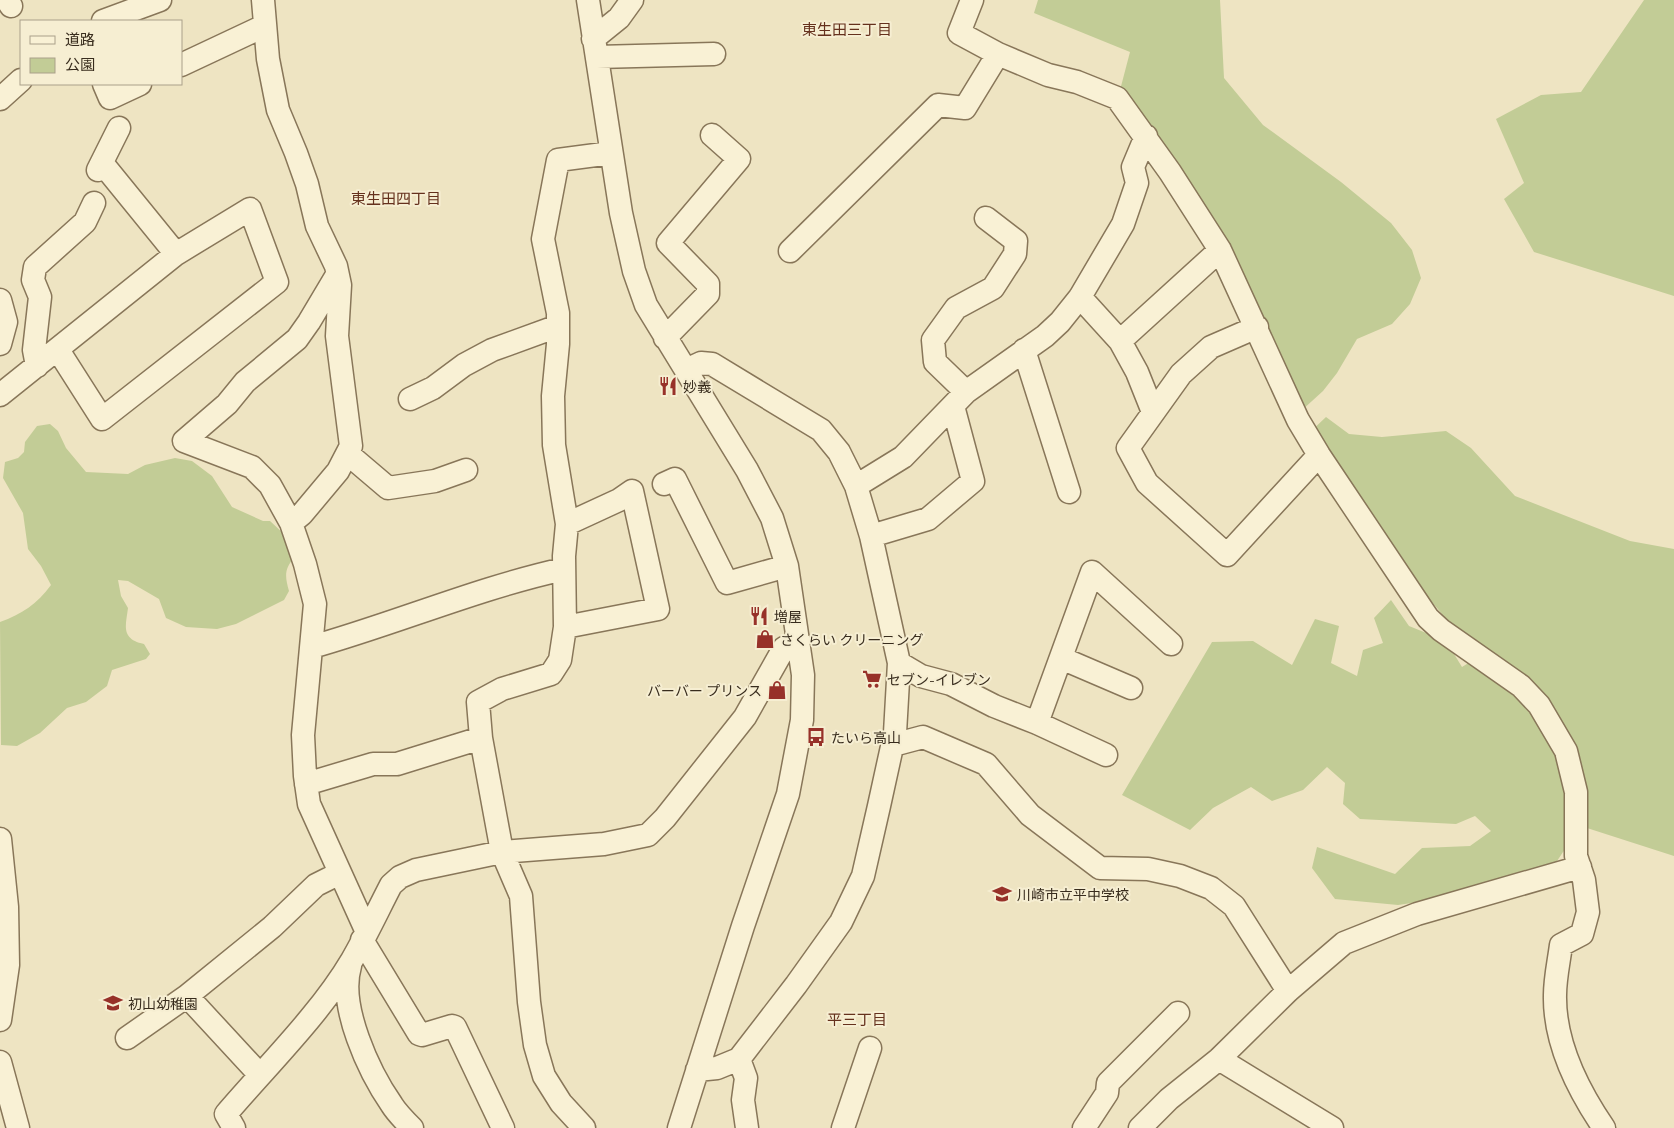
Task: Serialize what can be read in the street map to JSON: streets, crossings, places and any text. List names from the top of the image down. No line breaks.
{"districts":["東生田三丁目","東生田四丁目","平三丁目"],"places":{"restaurant":["妙義","増屋"],"shop":["さくらい クリーニング","バーバー プリンス"],"supermarket":["セブン-イレブン"],"bus stop":["たいら高山"],"school or university":["川崎市立平中学校","初山幼稚園"]},"legend":["道路","公園"]}
